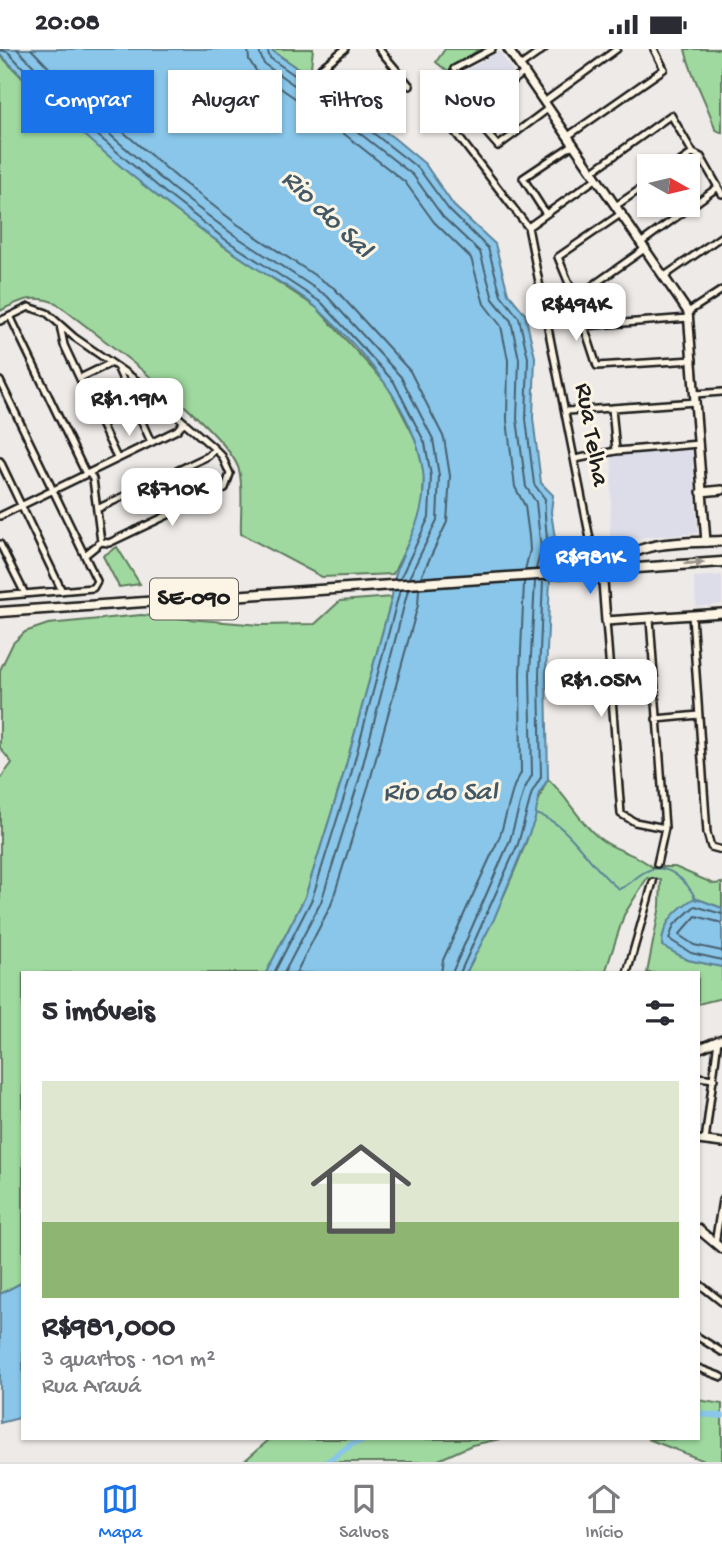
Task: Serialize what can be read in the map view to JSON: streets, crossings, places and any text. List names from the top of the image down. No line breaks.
{"streets":{"main road":["SE-090"],"street":["Rua Telha"]},"crossings":[["Rua Telha","SE-090"]],"water":["Rio do Sal"],"north":"right","page":{"status":"20:08","chip":["Comprar","Alugar","Filtros","Novo"],"price":["R$494K","R$1.19M","R$710K","R$981K","R$1.05M"],"heading":"5 imóveis","list":[{"name":"R$981,000","note":"3 quartos · 101 m² · Rua Arauá"}],"tabs":["Mapa","Salvos","Início"]}}
